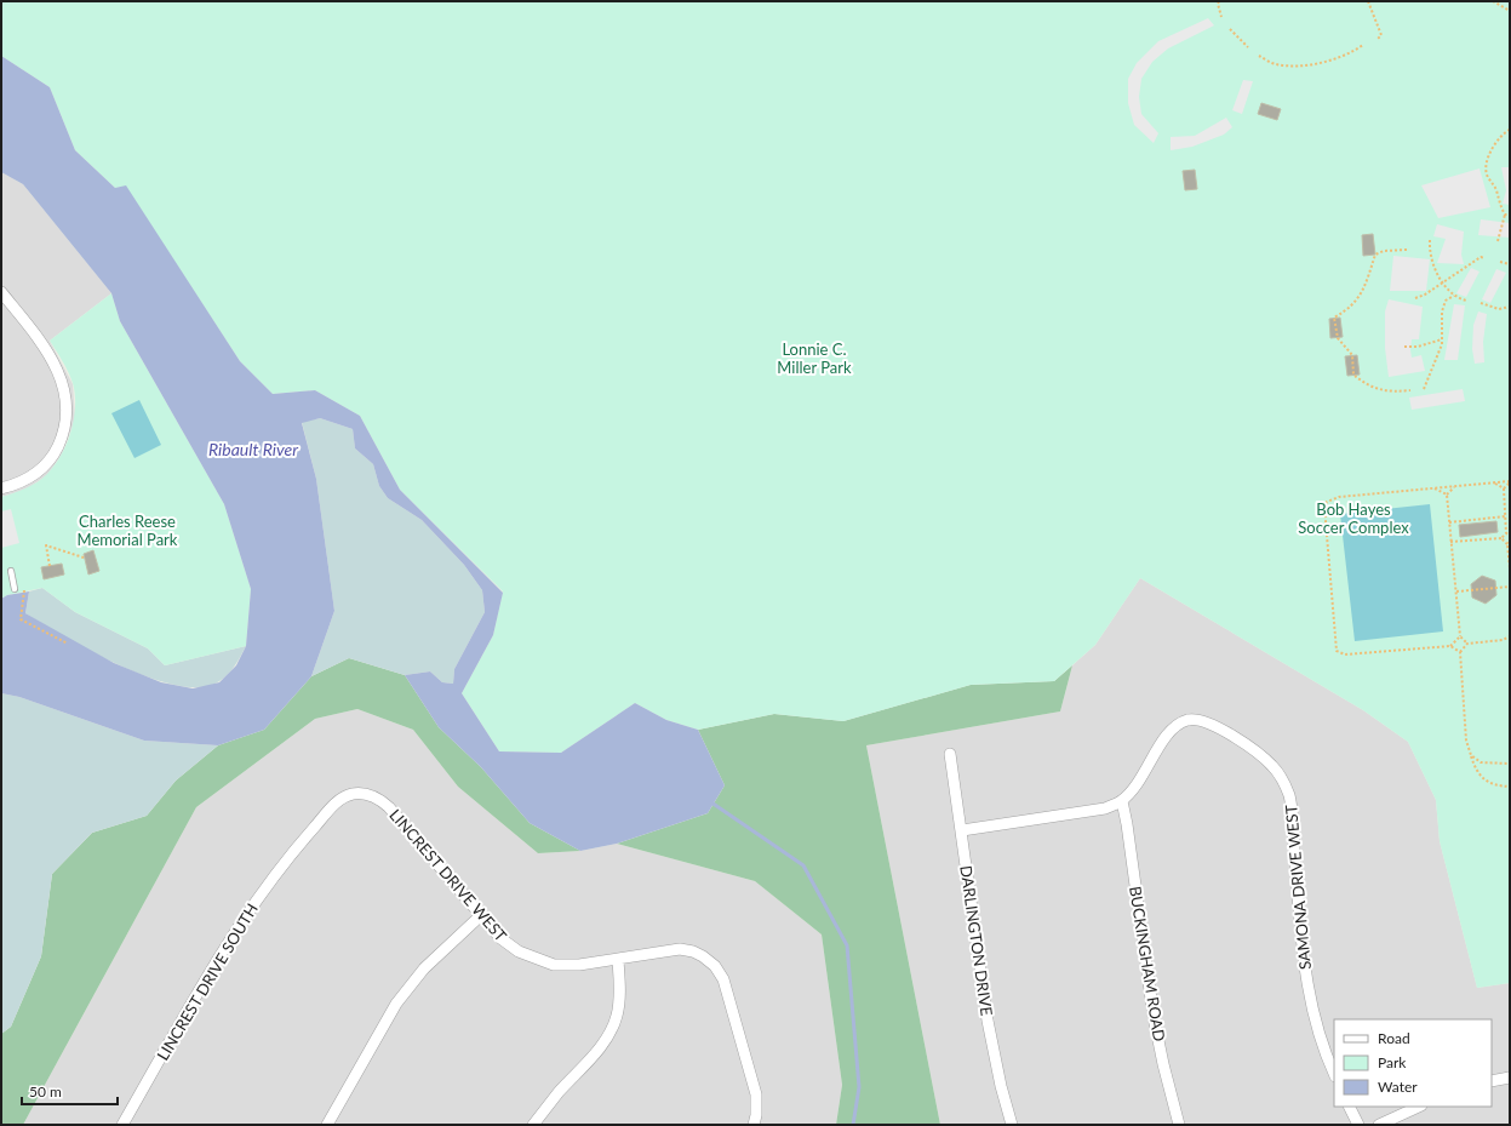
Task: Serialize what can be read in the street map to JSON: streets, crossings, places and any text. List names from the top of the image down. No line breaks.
{"streets":{"street":["LINCREST DRIVE WEST","SAMONA DRIVE WEST","DARLINGTON DRIVE","BUCKINGHAM ROAD","LINCREST DRIVE SOUTH"]},"crossings":[["LINCREST DRIVE WEST","LINCREST DRIVE SOUTH"],["SAMONA DRIVE WEST","BUCKINGHAM ROAD"]],"water":["Ribault River"],"parks":["Lonnie C. Miller Park","Bob Hayes Soccer Complex","Charles Reese Memorial Park"],"legend":["Road","Park","Water"],"scale_bar":"50 m"}
